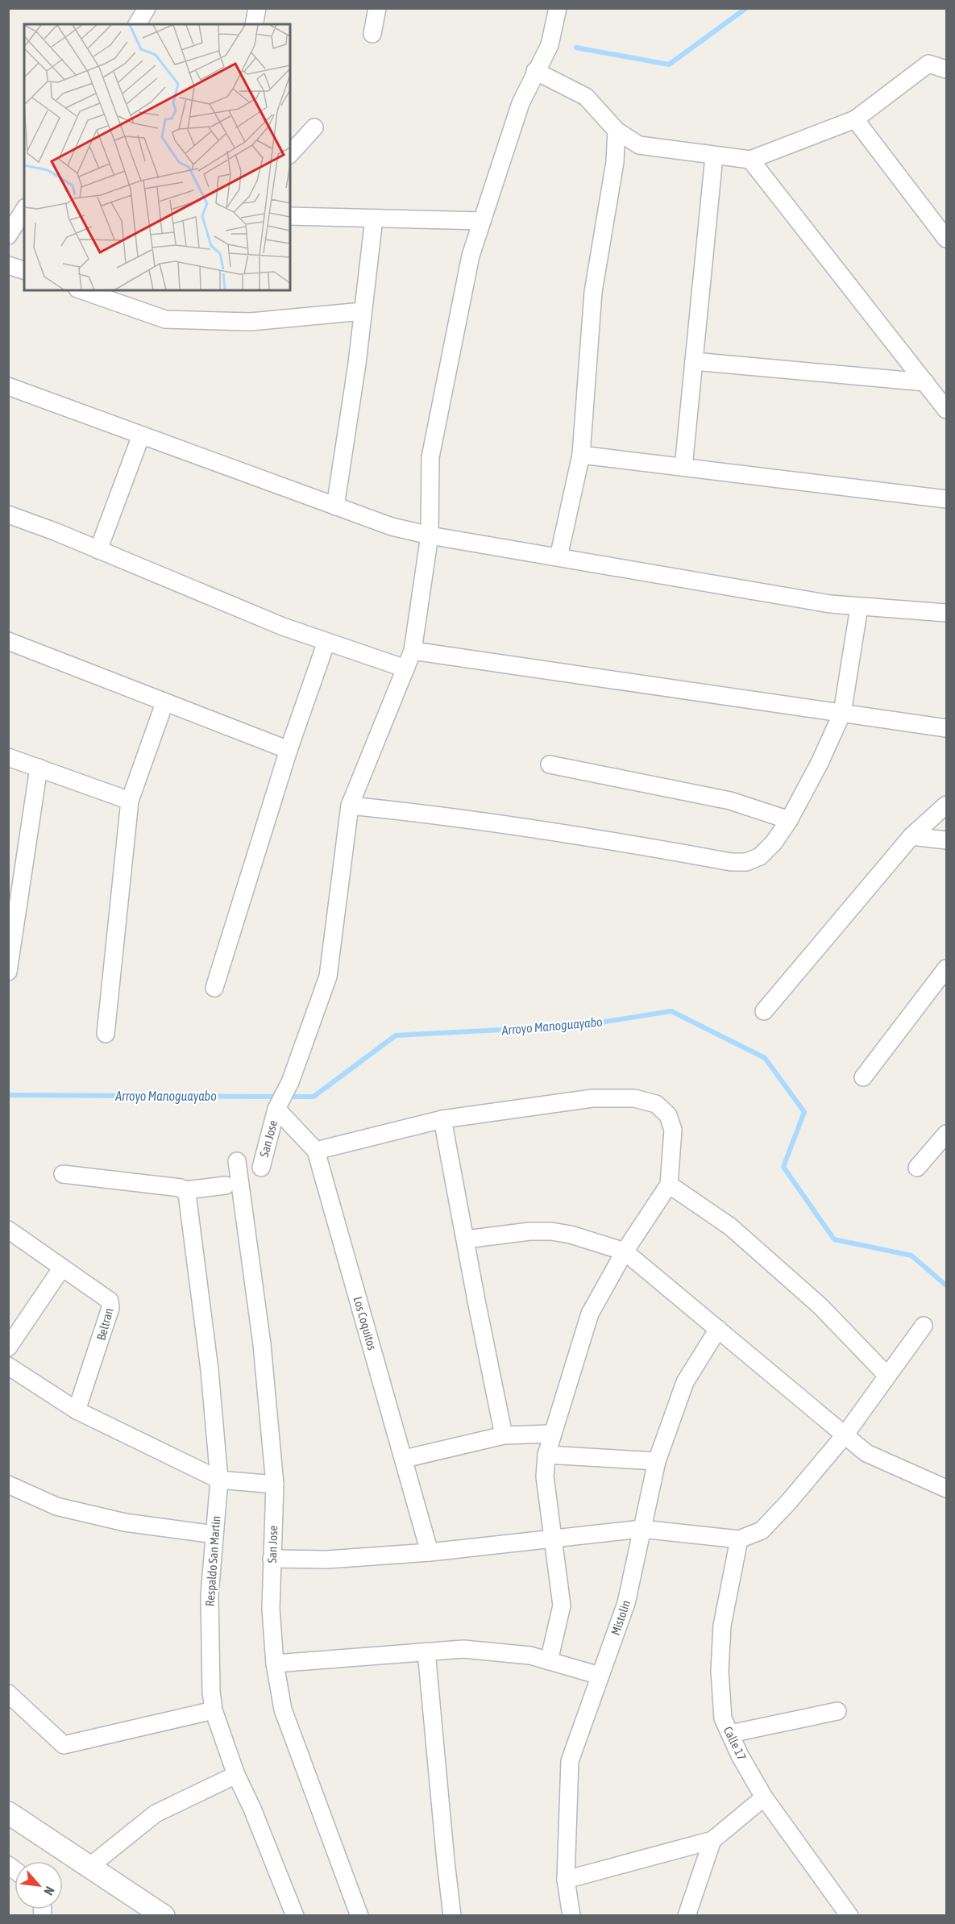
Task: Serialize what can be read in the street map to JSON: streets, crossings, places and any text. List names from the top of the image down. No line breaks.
{"streets":{"street":["San Jose","Los Coquitos","Beltran","Respaldo San Martin","Mistolin","Calle 17"]},"crossings":[["San Jose","Los Coquitos"]],"water":["Arroyo Manoguayabo"],"north":"bottom right"}
